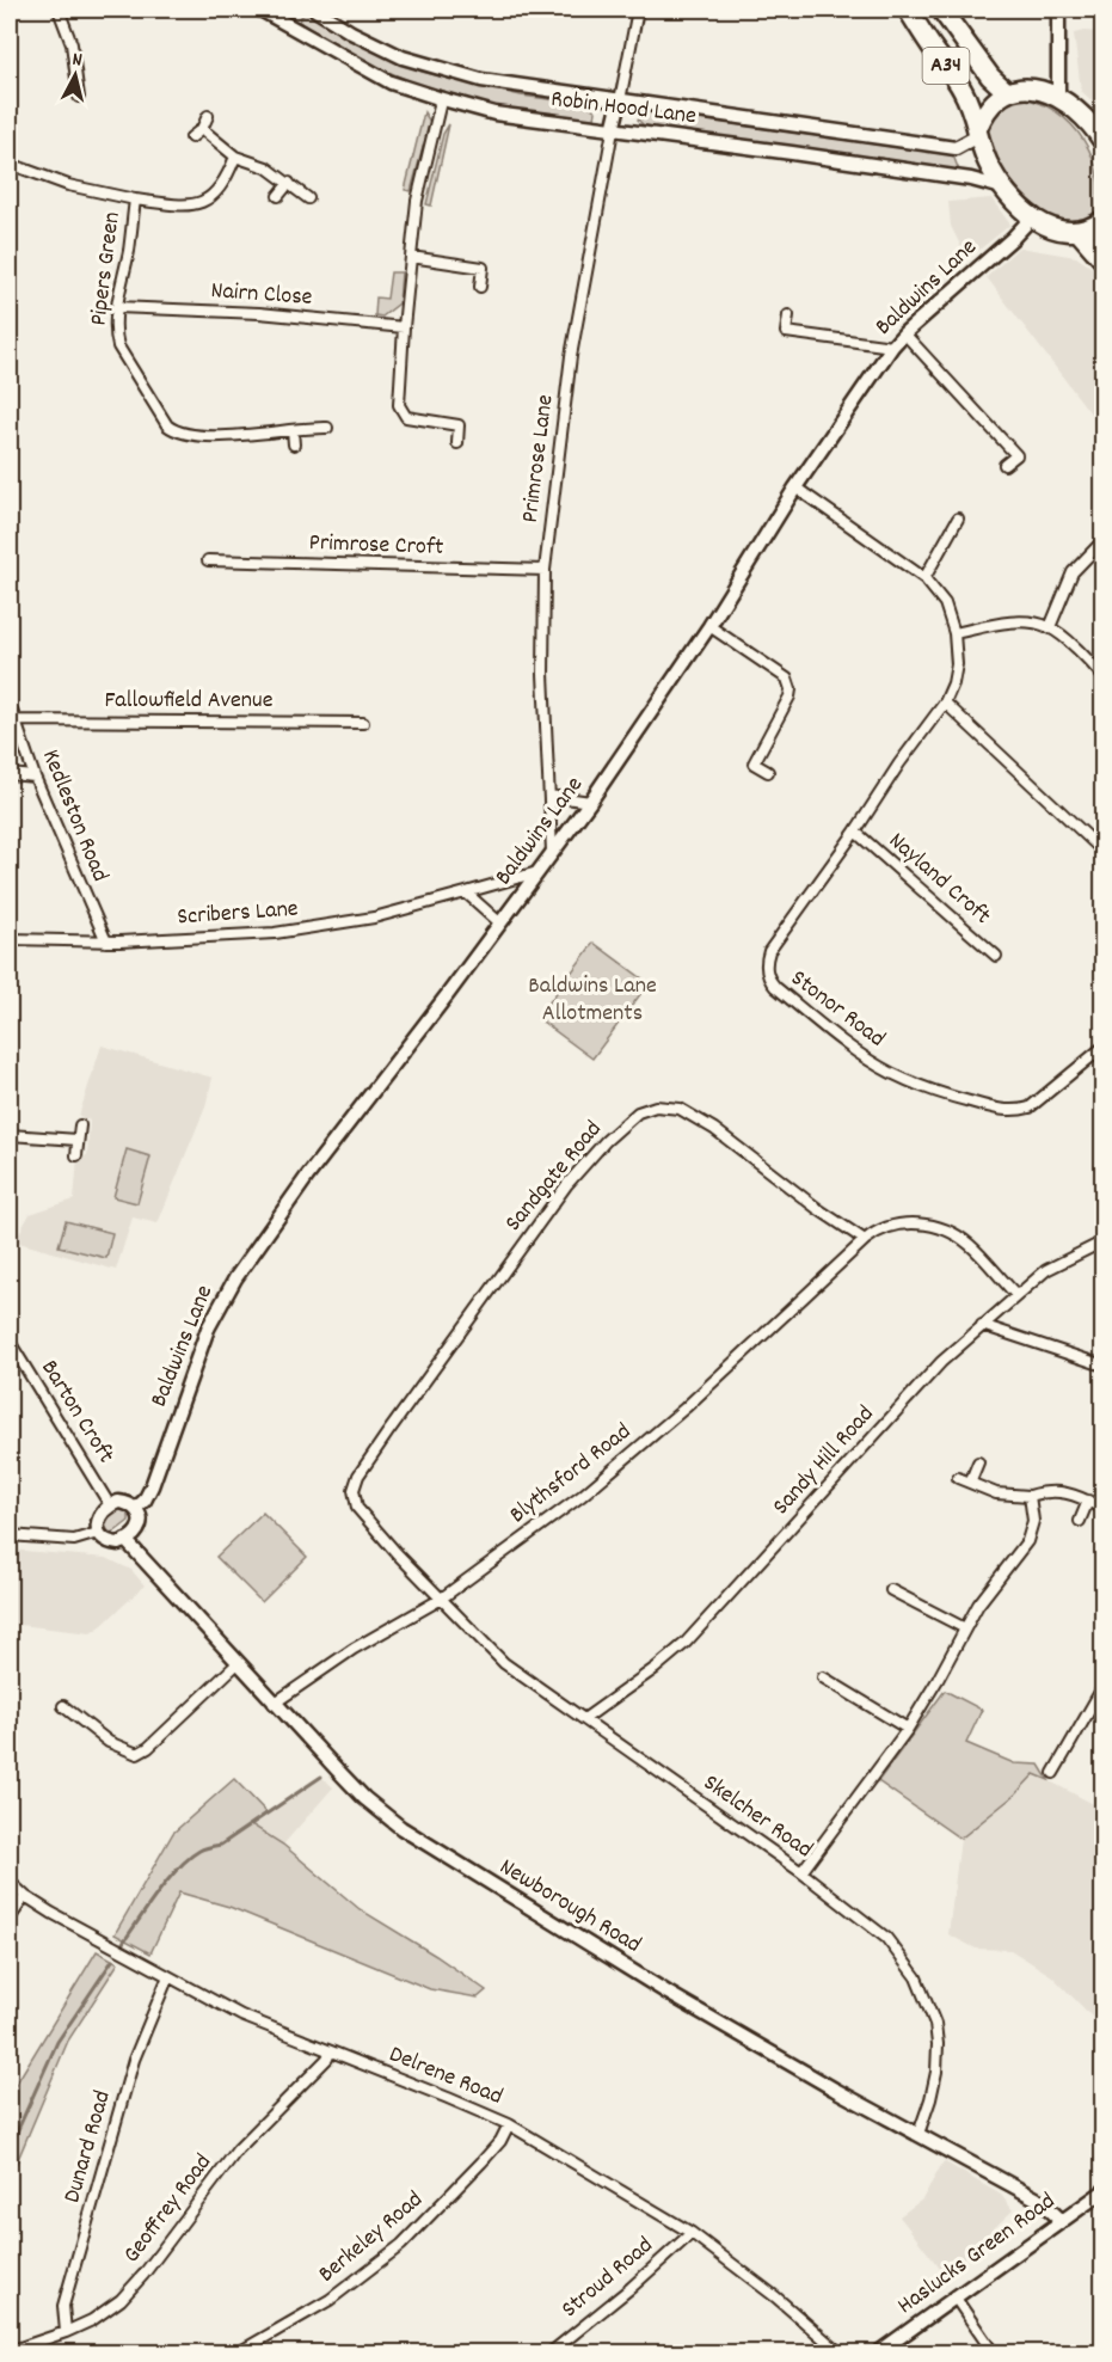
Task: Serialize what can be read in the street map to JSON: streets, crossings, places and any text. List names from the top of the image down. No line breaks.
{"streets":{"highway":["A34"],"street":["Robin Hood Lane","Pipers Green","Baldwins Lane","Nairn Close","Primrose Lane","Primrose Croft","Fallowfield Avenue","Kedleston Road","Nayland Croft","Scribers Lane","Stonor Road","Sandgate Road","Barton Croft","Sandy Hill Road","Blythsford Road","Skelcher Road","Newborough Road","Delrene Road","Dunard Road","Geoffrey Road","Berkeley Road","Haslucks Green Road","Stroud Road"]},"crossings":[["A34","Robin Hood Lane"],["Robin Hood Lane","Primrose Lane"],["Pipers Green","Nairn Close"],["Baldwins Lane","Primrose Lane"],["Baldwins Lane","Scribers Lane"],["Baldwins Lane","Stonor Road"],["Baldwins Lane","Barton Croft"],["Baldwins Lane","Newborough Road"],["Primrose Lane","Primrose Croft"],["Fallowfield Avenue","Kedleston Road"],["Kedleston Road","Scribers Lane"],["Nayland Croft","Stonor Road"],["Sandgate Road","Blythsford Road"],["Sandgate Road","Skelcher Road"],["Barton Croft","Newborough Road"],["Sandy Hill Road","Skelcher Road"],["Blythsford Road","Skelcher Road"],["Blythsford Road","Newborough Road"],["Skelcher Road","Newborough Road"],["Newborough Road","Haslucks Green Road"],["Delrene Road","Dunard Road"],["Delrene Road","Geoffrey Road"],["Delrene Road","Berkeley Road"],["Delrene Road","Stroud Road"],["Dunard Road","Geoffrey Road"]],"parks":["Baldwins Lane Allotments"],"north":"top"}
